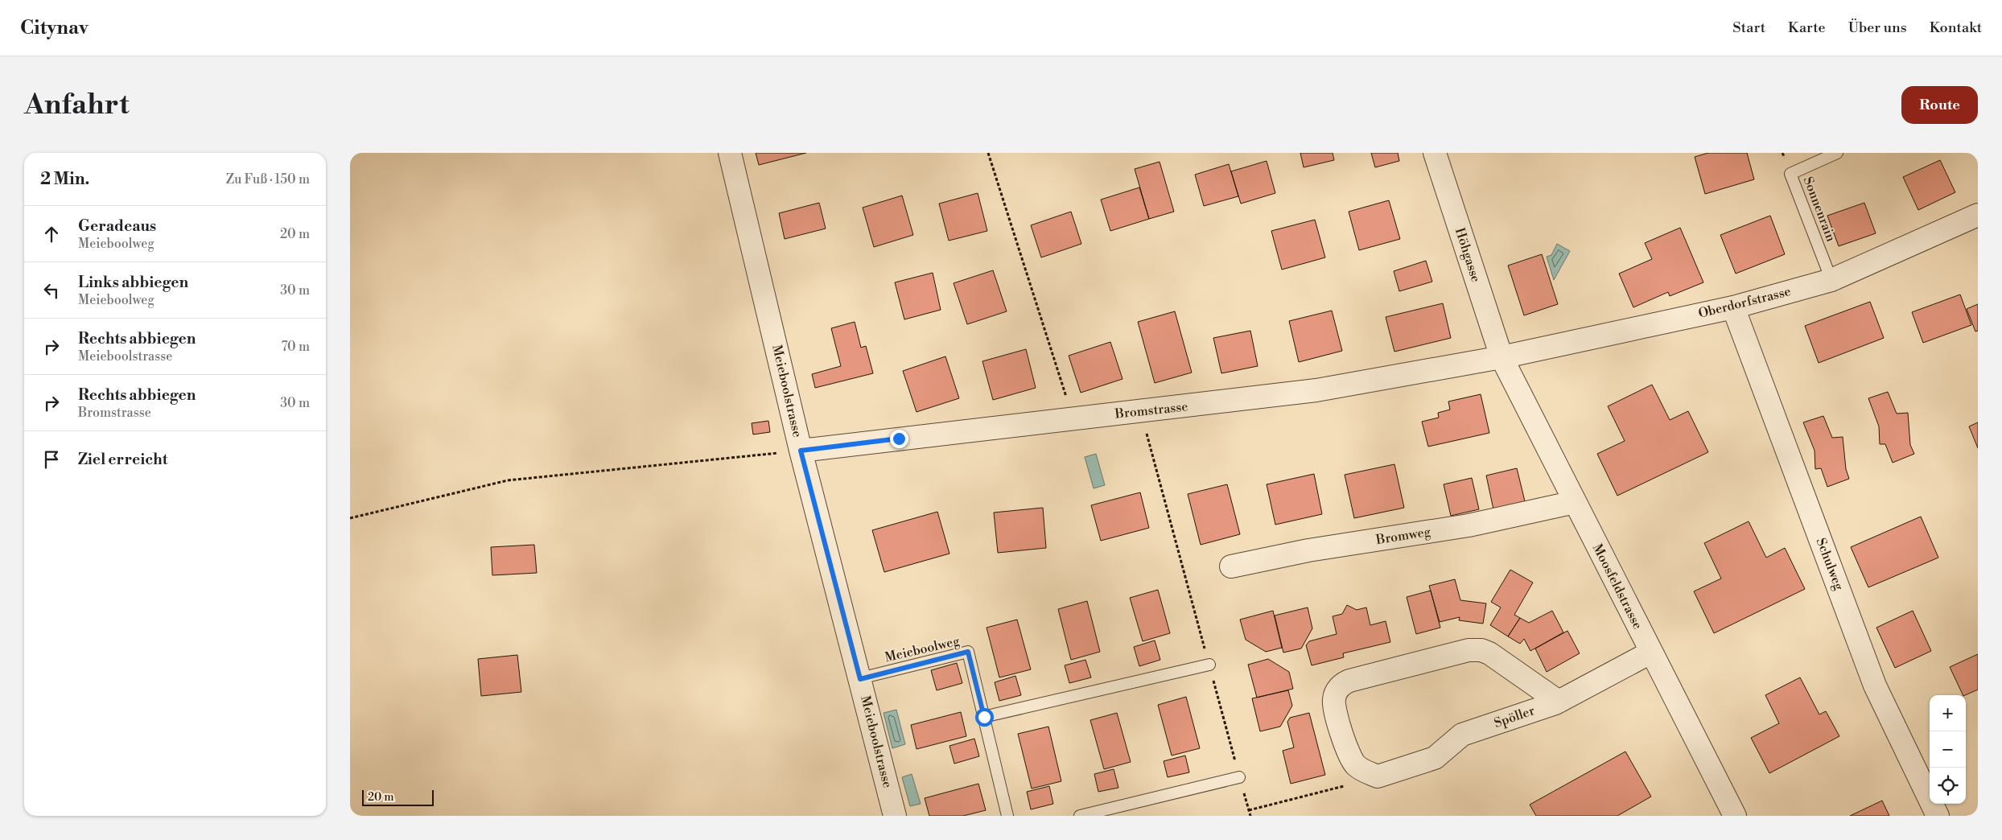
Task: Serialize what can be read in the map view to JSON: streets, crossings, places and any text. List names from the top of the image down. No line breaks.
{"streets":{"street":["Höhgasse","Oberdorfstrasse","Meieboolstrasse","Bromstrasse","Bromweg","Schulweg","Moosfeldstrasse","Spöller"],"lane":["Sonnenrain","Meieboolweg"]},"crossings":[["Sonnenrain","Oberdorfstrasse"],["Höhgasse","Oberdorfstrasse"],["Höhgasse","Bromstrasse"],["Höhgasse","Moosfeldstrasse"],["Oberdorfstrasse","Bromstrasse"],["Oberdorfstrasse","Schulweg"],["Oberdorfstrasse","Moosfeldstrasse"],["Meieboolstrasse","Bromstrasse"],["Meieboolstrasse","Meieboolweg"],["Bromstrasse","Moosfeldstrasse"],["Bromweg","Moosfeldstrasse"],["Moosfeldstrasse","Spöller"]],"scale_bar":"20 m","page":{"header":"Citynav","nav":["Start","Karte","Über uns","Kontakt"],"buttons":"Route","title":"Anfahrt","heading":["2 Min.","Zu Fuß · 150 m"],"list":[["Geradeaus","Meieboolweg","20 m"],["Links abbiegen","Meieboolweg","30 m"],["Rechts abbiegen","Meieboolstrasse","70 m"],["Rechts abbiegen","Bromstrasse","30 m"],"Ziel erreicht"],"map_buttons":["+","−"],"scale":"20 m"}}
